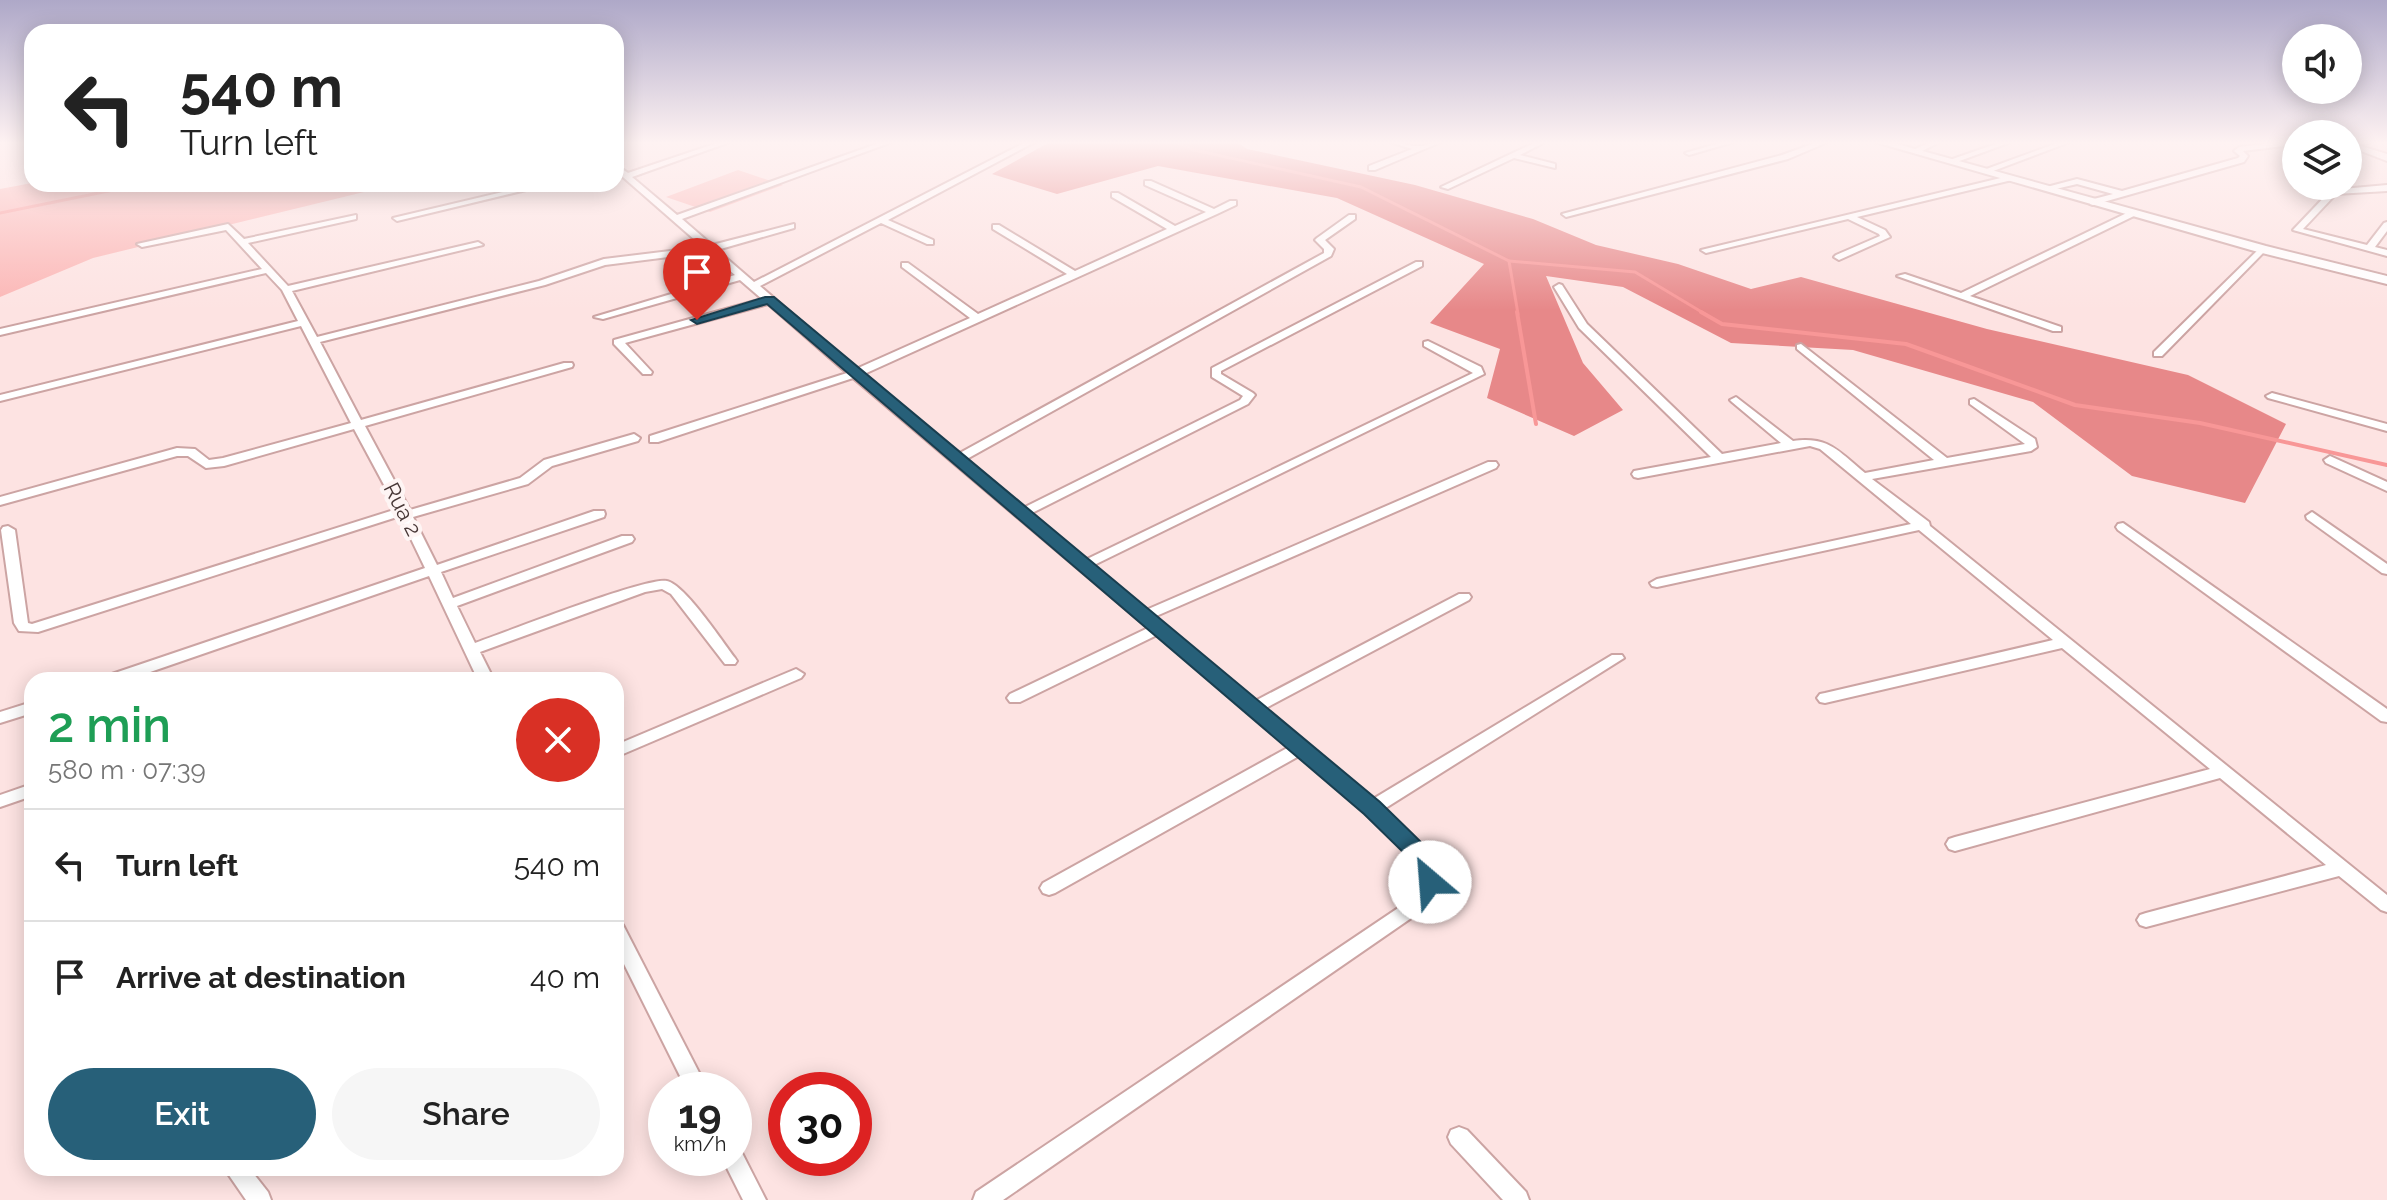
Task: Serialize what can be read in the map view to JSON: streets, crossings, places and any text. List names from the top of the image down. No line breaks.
{"streets":{"street":["Rua 2"]},"page":{"turn":["540 m","Turn left"],"heading":["2 min","580 m · 07:39"],"list":[{"name":"Turn left","value":"540 m"},{"name":"Arrive at destination","value":"40 m"}],"buttons":["Exit","Share"],"speed":"19 km/h","limit":"30"}}
